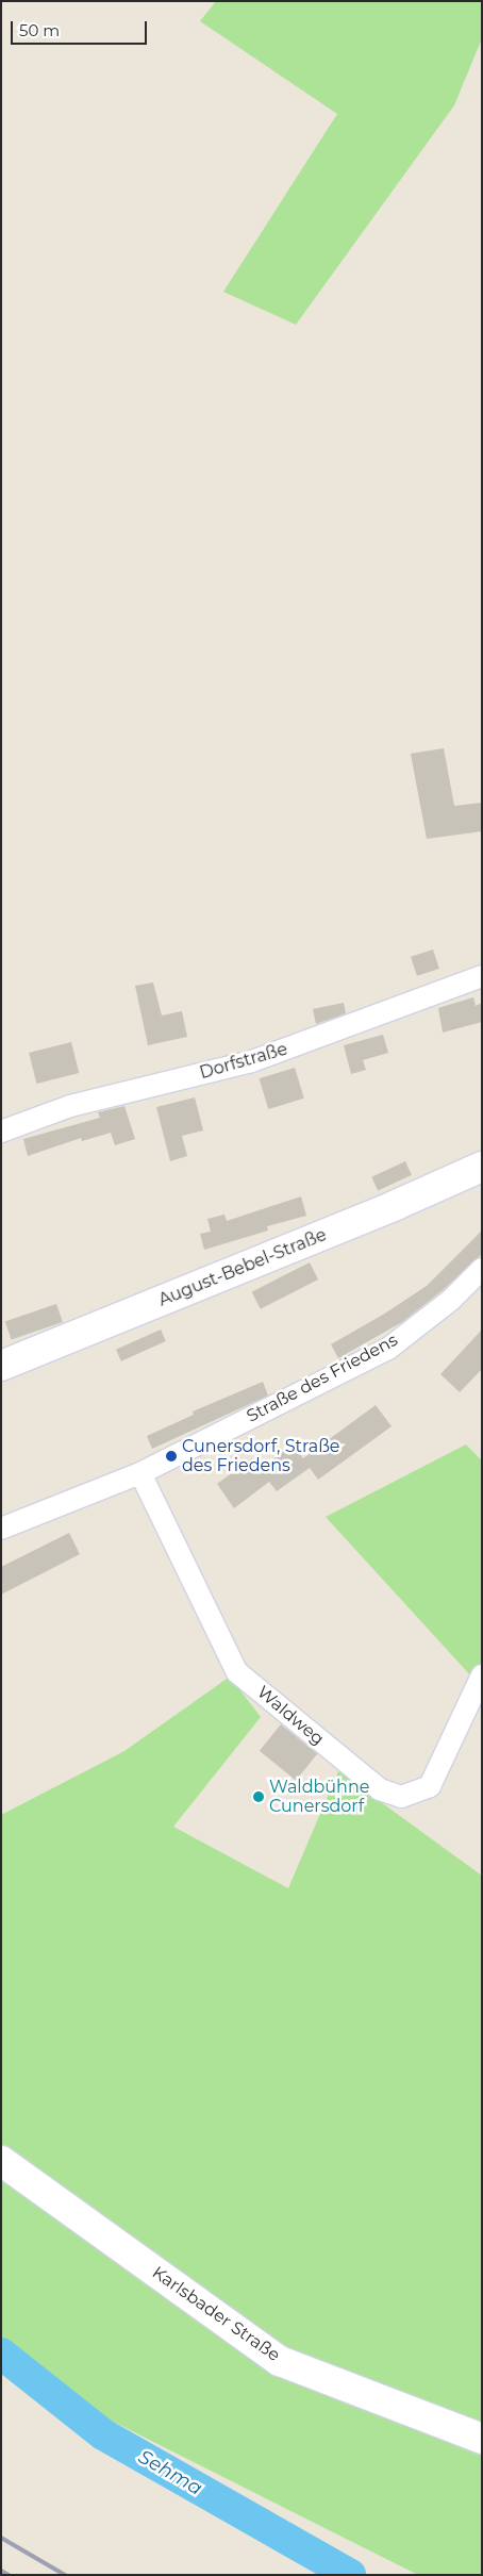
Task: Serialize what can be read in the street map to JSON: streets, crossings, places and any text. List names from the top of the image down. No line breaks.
{"streets":{"main road":["August-Bebel-Straße","Karlsbader Straße"],"street":["Dorfstraße","Straße des Friedens","Waldweg"]},"crossings":[["Straße des Friedens","Waldweg"]],"water":["Sehma"],"places":["Cunersdorf, Straße des Friedens","Waldbühne Cunersdorf"],"scale_bar":"50 m"}
